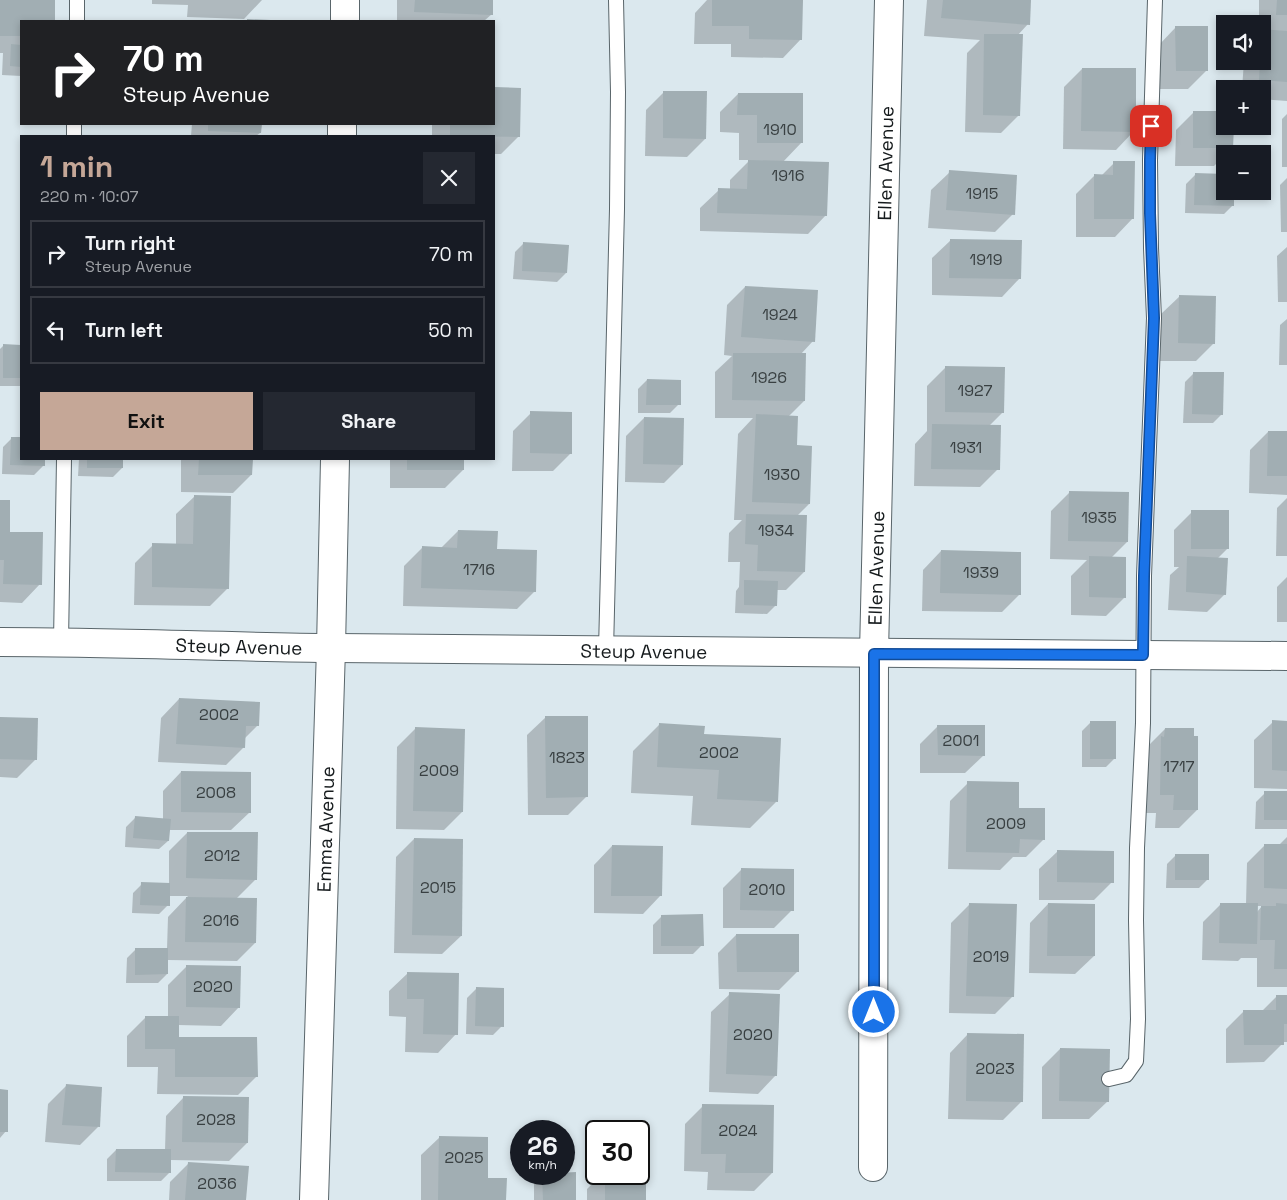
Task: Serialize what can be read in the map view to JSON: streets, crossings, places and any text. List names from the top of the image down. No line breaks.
{"streets":{"street":["Ellen Avenue","Steup Avenue","Emma Avenue"]},"crossings":[["Ellen Avenue","Steup Avenue"],["Steup Avenue","Emma Avenue"]],"house_numbers":["1910","1916","1915","1919","1924","1926","1927","1931","1930","1935","1934","1716","1939","2002","2001","2002","1823","1717","2009","2008","2009","2012","2015","2010","2016","2019","2020","2020","2023","2028","2024","2025","2036"],"page":{"map_buttons":["+","−"],"turn":["70 m","Steup Avenue"],"heading":["1 min","220 m · 10:07"],"list":[{"name":"Turn right","note":"Steup Avenue","value":"70 m"},{"name":"Turn left","value":"50 m"}],"buttons":["Exit","Share"],"speed":"26 km/h","limit":"30"}}
